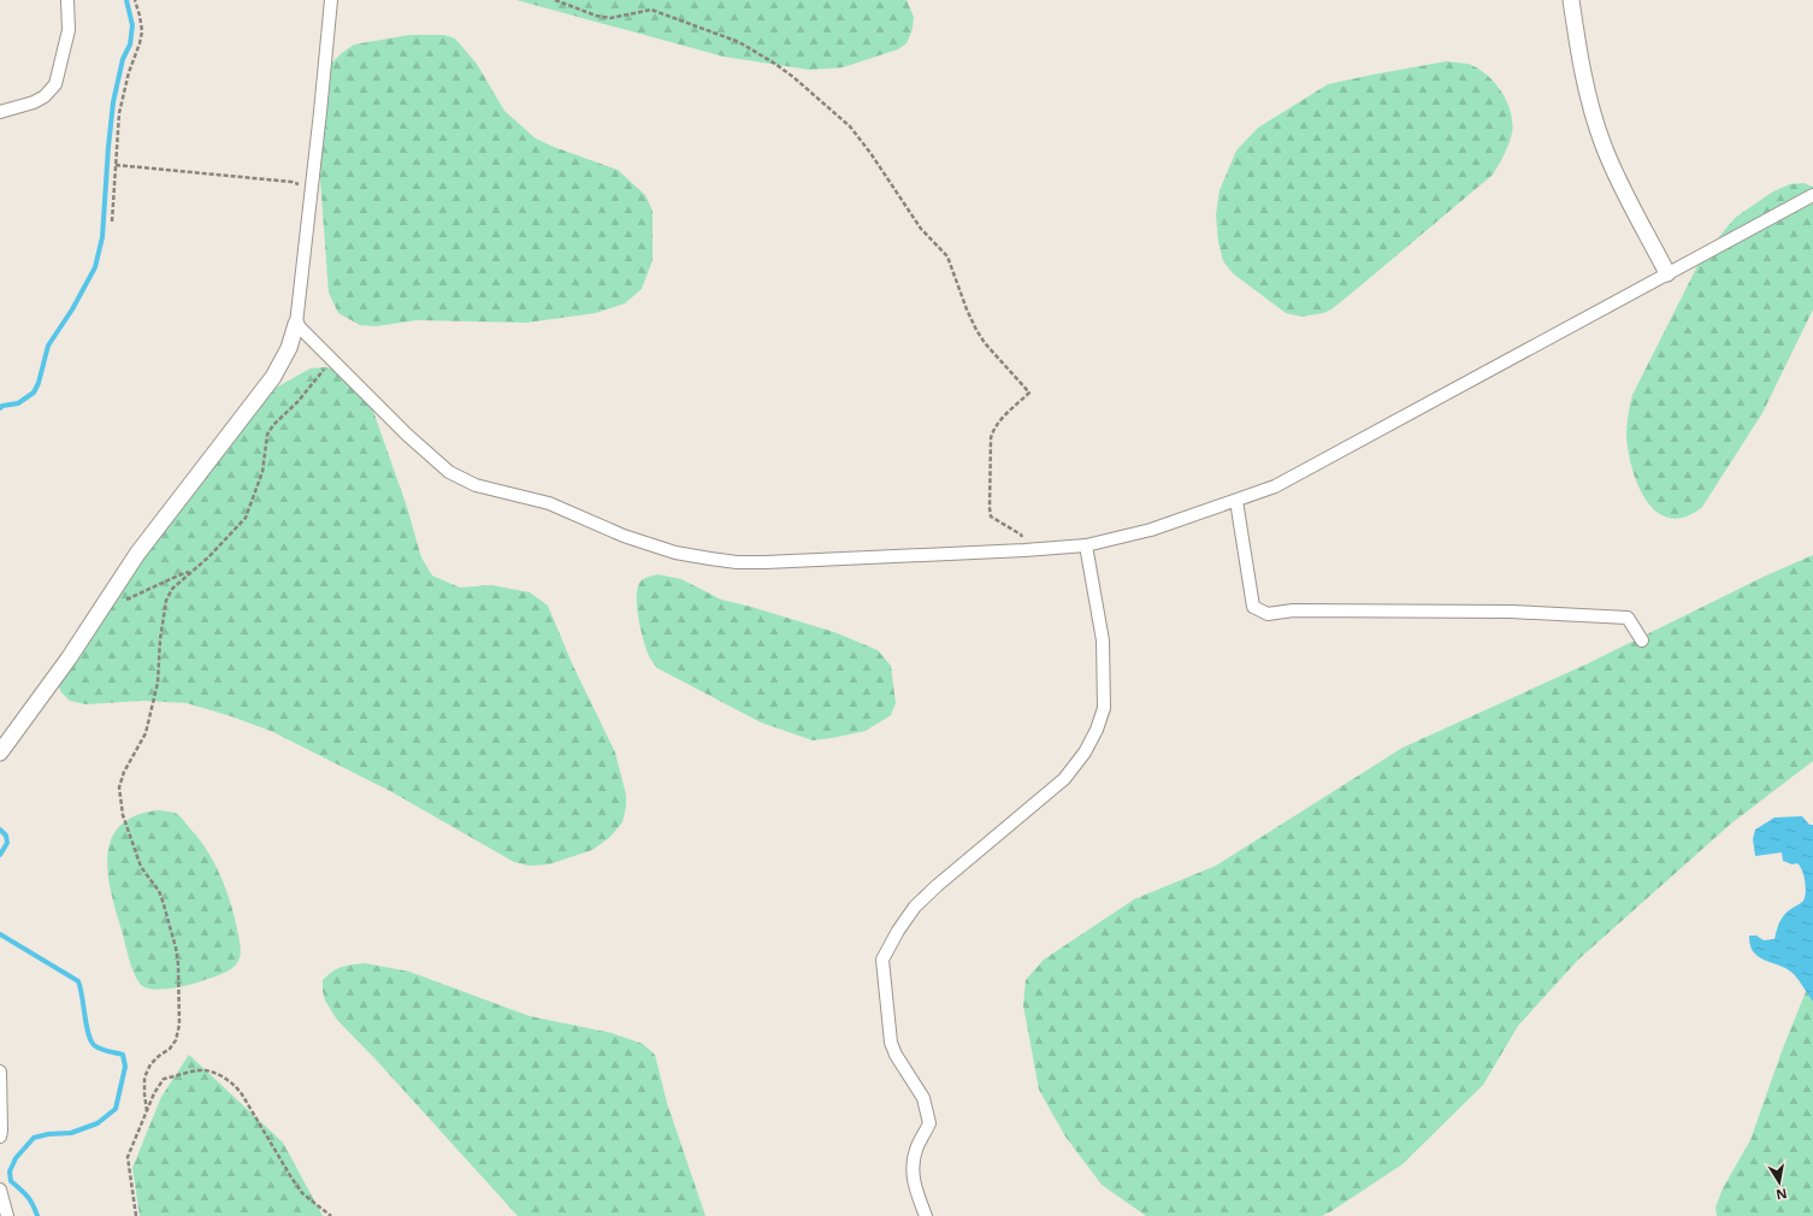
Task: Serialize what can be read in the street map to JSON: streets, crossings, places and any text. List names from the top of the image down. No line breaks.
{"north":"bottom"}
